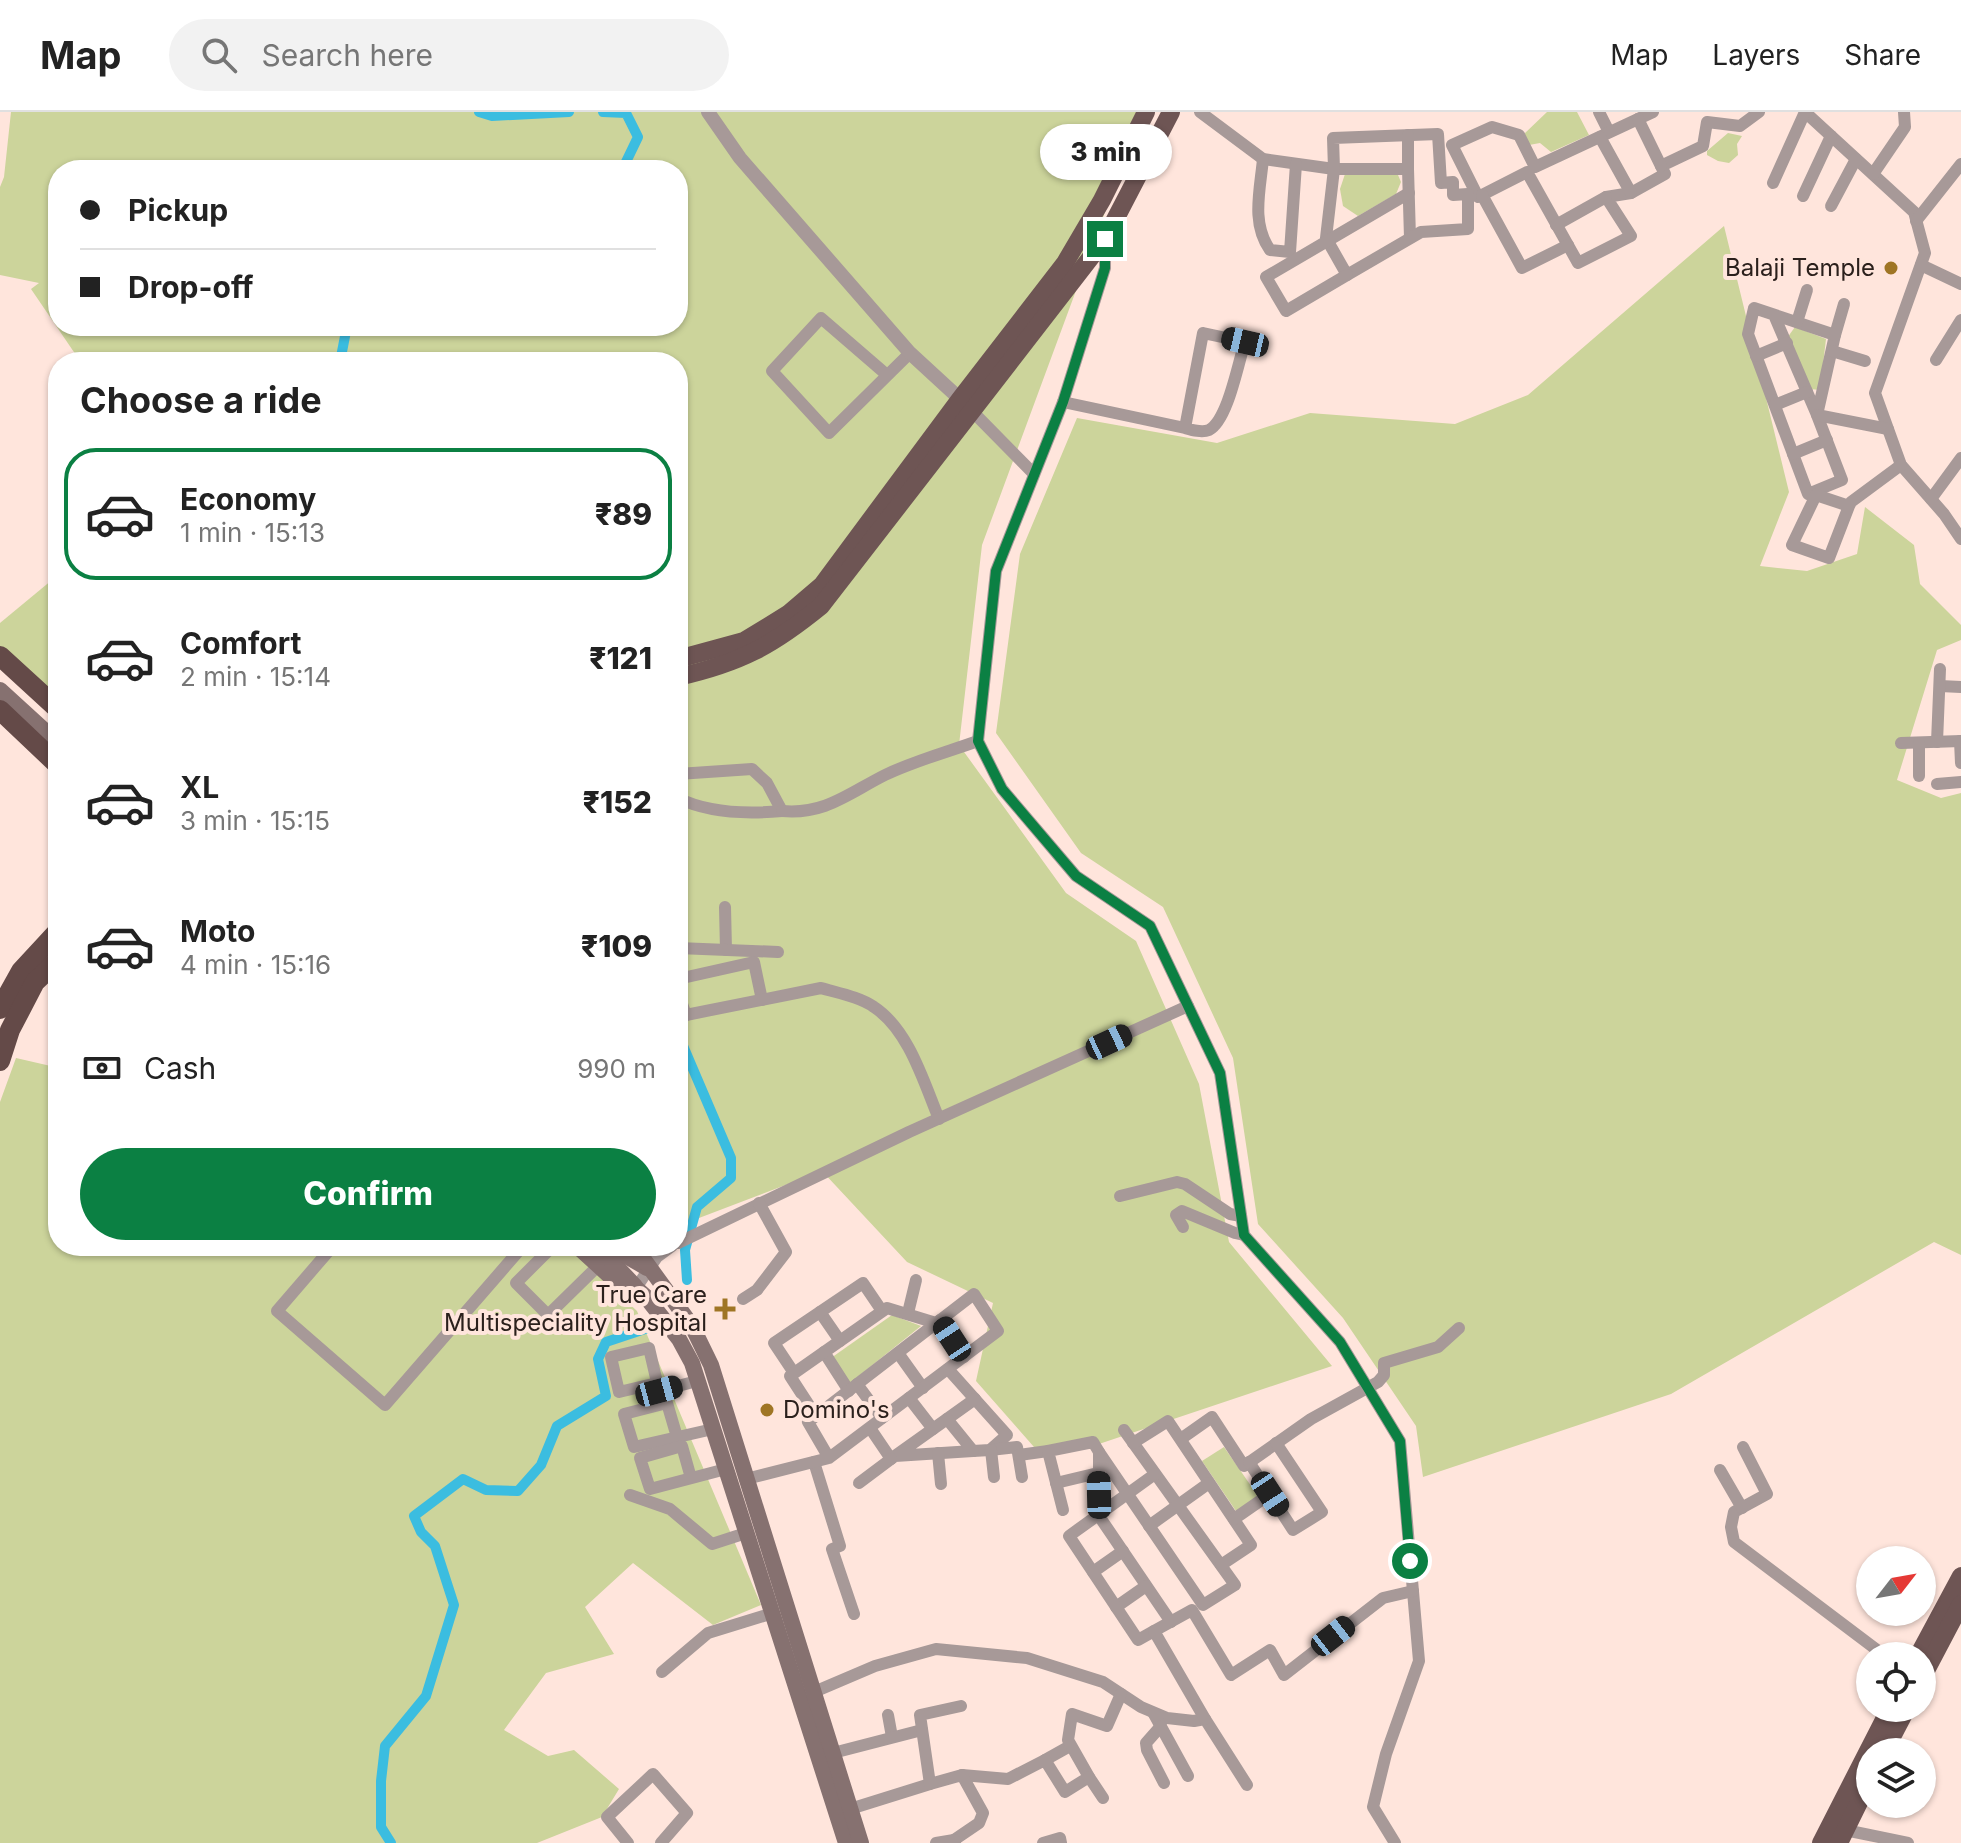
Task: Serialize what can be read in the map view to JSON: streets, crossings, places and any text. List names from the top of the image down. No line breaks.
{"places":{"other":["Balaji Temple","Domino's"],"health":["True Care Multispeciality Hospital"]},"north":"top right","page":{"header":"Map","search":"Search here","nav":["Map","Layers","Share"],"bubble":"3 min","banner":["Pickup","Drop-off"],"heading":"Choose a ride","list":[{"name":"Economy","note":"1 min · 15:13","value":"₹89"},{"name":"Comfort","note":"2 min · 15:14","value":"₹121"},{"name":"XL","note":"3 min · 15:15","value":"₹152"},{"name":"Moto","note":"4 min · 15:16","value":"₹109"}],"pay":["Cash","990 m"],"buttons":"Confirm"}}
